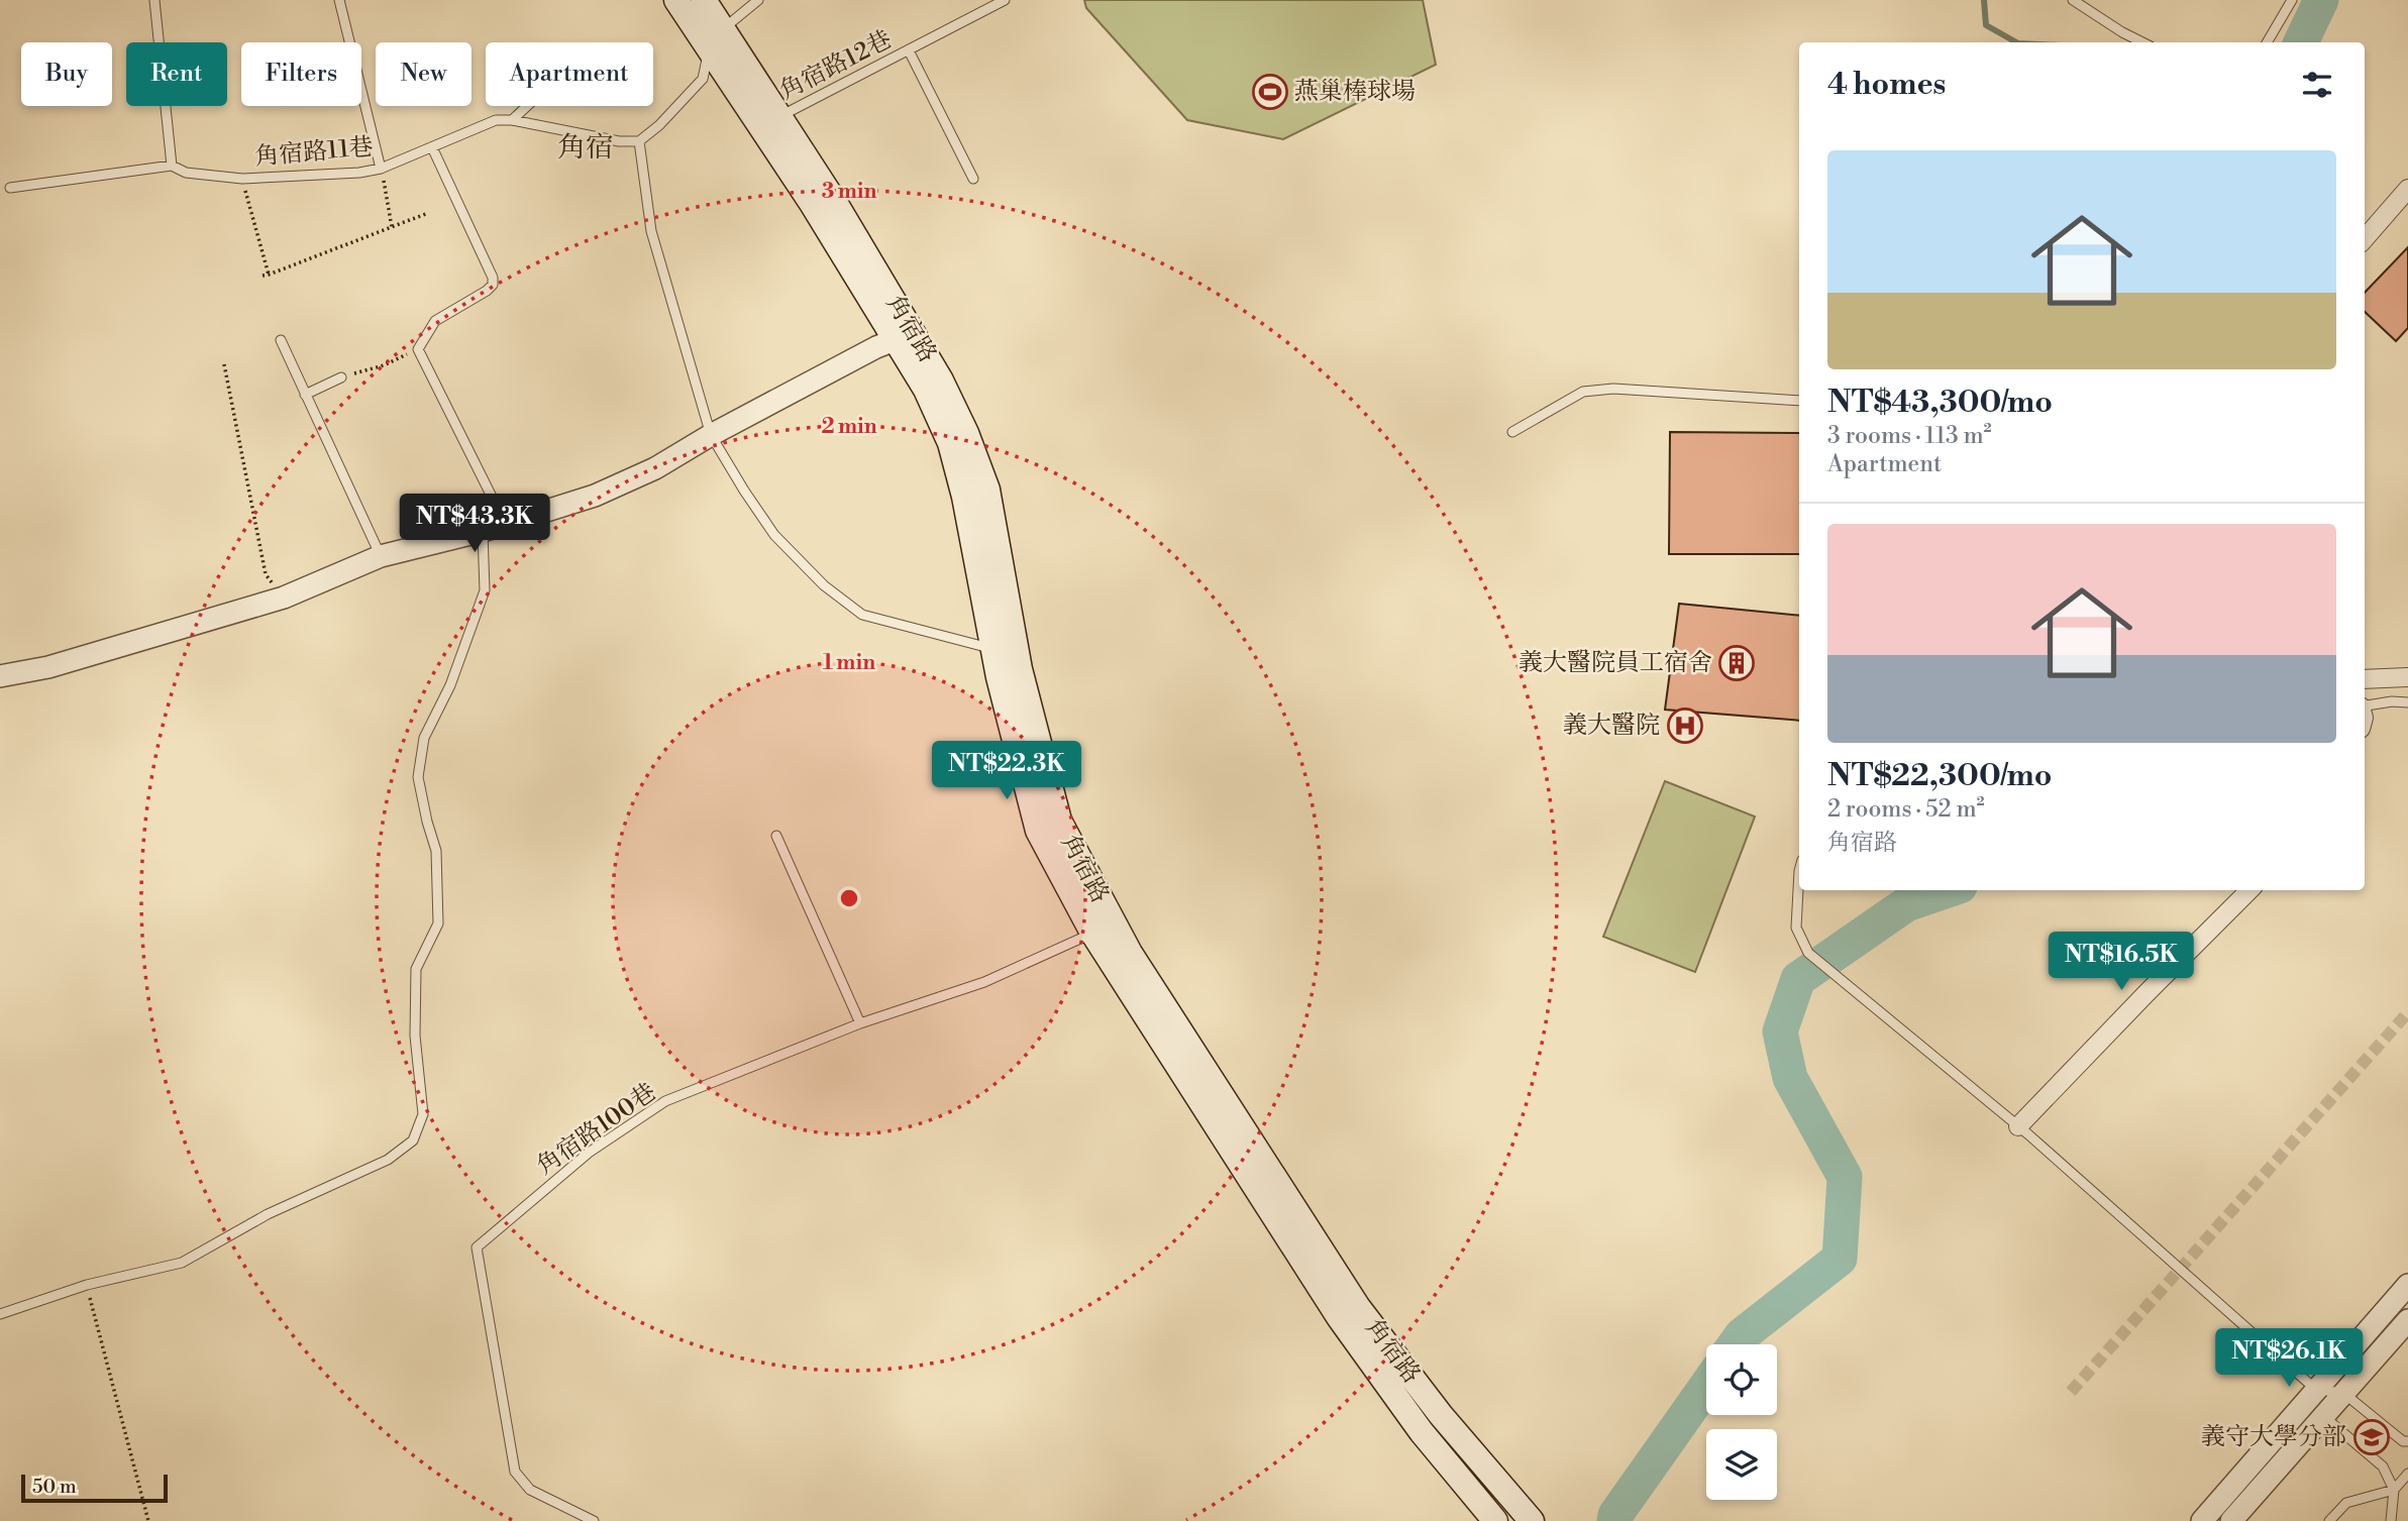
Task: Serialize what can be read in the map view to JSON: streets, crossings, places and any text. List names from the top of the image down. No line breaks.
{"streets":{"main road":["角宿路"],"lane":["角宿路12巷","角宿路11巷","角宿路100巷"]},"crossings":[["角宿路12巷","角宿路"],["角宿路","角宿路100巷"]],"districts":["角宿"],"places":{"sports":["燕巢棒球場"],"building":["義大醫院員工宿舍"],"hospital":["義大醫院"],"school or university":["義守大學分部"]},"scale_bar":"50 m","page":{"chip":["Buy","Rent","Filters","New","Apartment"],"heading":"4 homes","list":[{"name":"NT$43,300/mo","note":"3 rooms · 113 m² · Apartment"},{"name":"NT$22,300/mo","note":"2 rooms · 52 m² · 角宿路"}],"price":["NT$43.3K","NT$22.3K","NT$16.5K","NT$26.1K"],"scale":"50 m"},"rings":["3 min","2 min","1 min"]}
